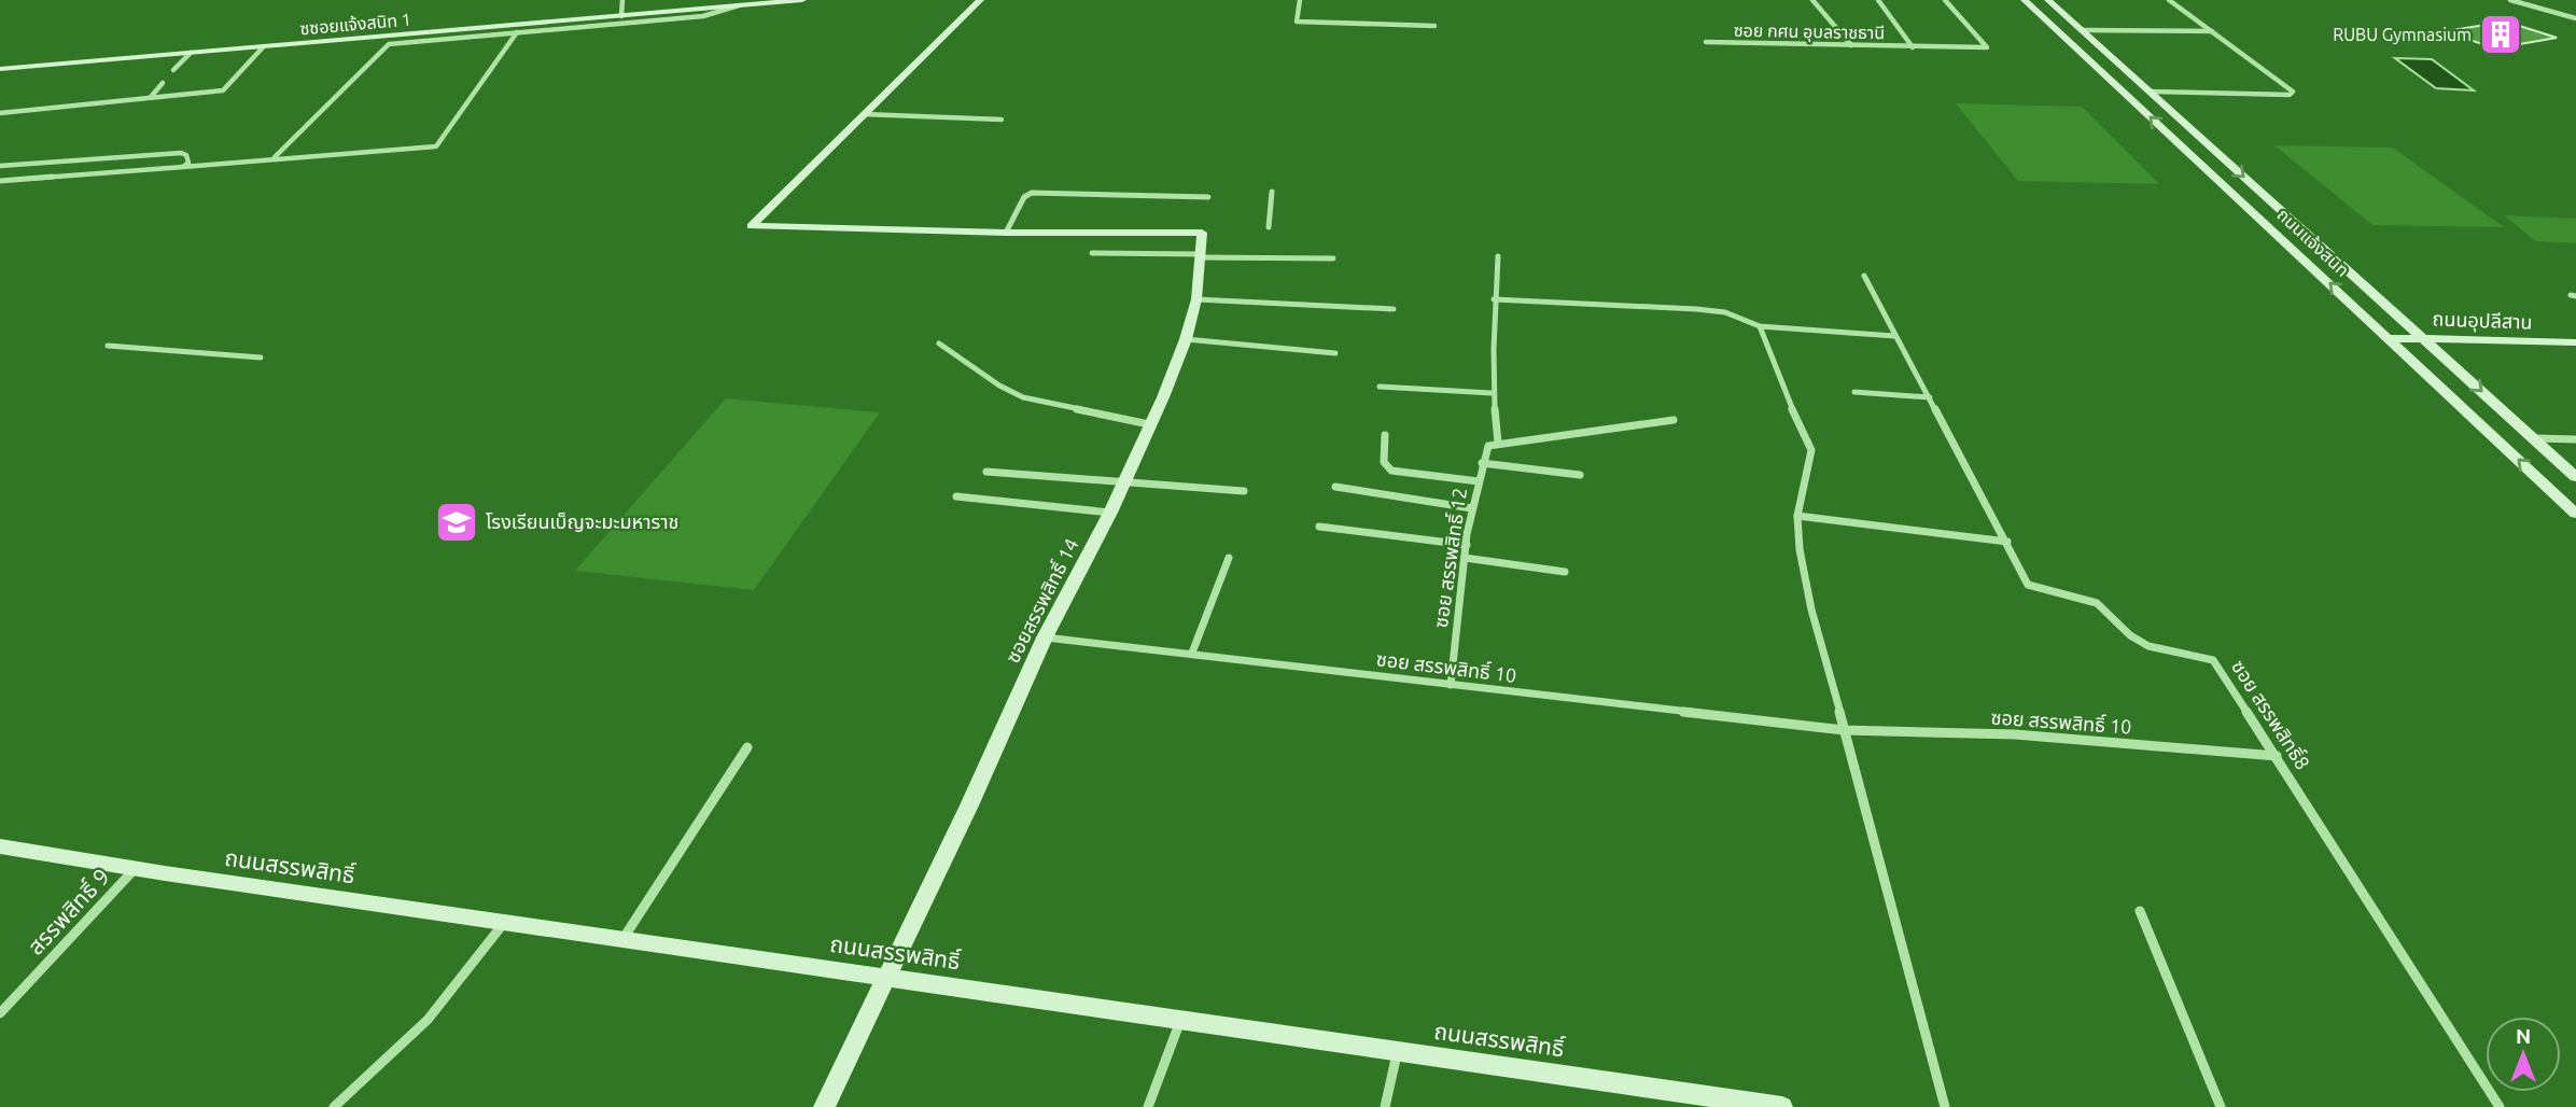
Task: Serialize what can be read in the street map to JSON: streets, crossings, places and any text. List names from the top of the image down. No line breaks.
{"streets":{"main road":["ซซอยแจ้งสนิท 1","ถนนแจ้งสนิท","ถนนอุปลีสาน","ซอยสรรพสิทธิ์ 14","ถนนสรรพสิทธิ์"],"street":["ซอย กศน อุบลราชธานี","ซอย สรรพสิทธิ์ 12","ซอย สรรพสิทธิ์ 10","ซอย สรรพสิทธิ์8","สรรพสิทธิ์ 9"]},"crossings":[["ถนนแจ้งสนิท","ถนนอุปลีสาน"],["ซอย สรรพสิทธิ์ 12","ซอย สรรพสิทธิ์ 10"],["ซอยสรรพสิทธิ์ 14","ซอย สรรพสิทธิ์ 10"],["ซอยสรรพสิทธิ์ 14","ถนนสรรพสิทธิ์"],["ซอย สรรพสิทธิ์ 10","ซอย สรรพสิทธิ์8"],["ถนนสรรพสิทธิ์","สรรพสิทธิ์ 9"]],"places":{"building":["RUBU Gymnasium"],"school or university":["โรงเรียนเบ็ญจะมะมหาราช"]},"north":"top"}
